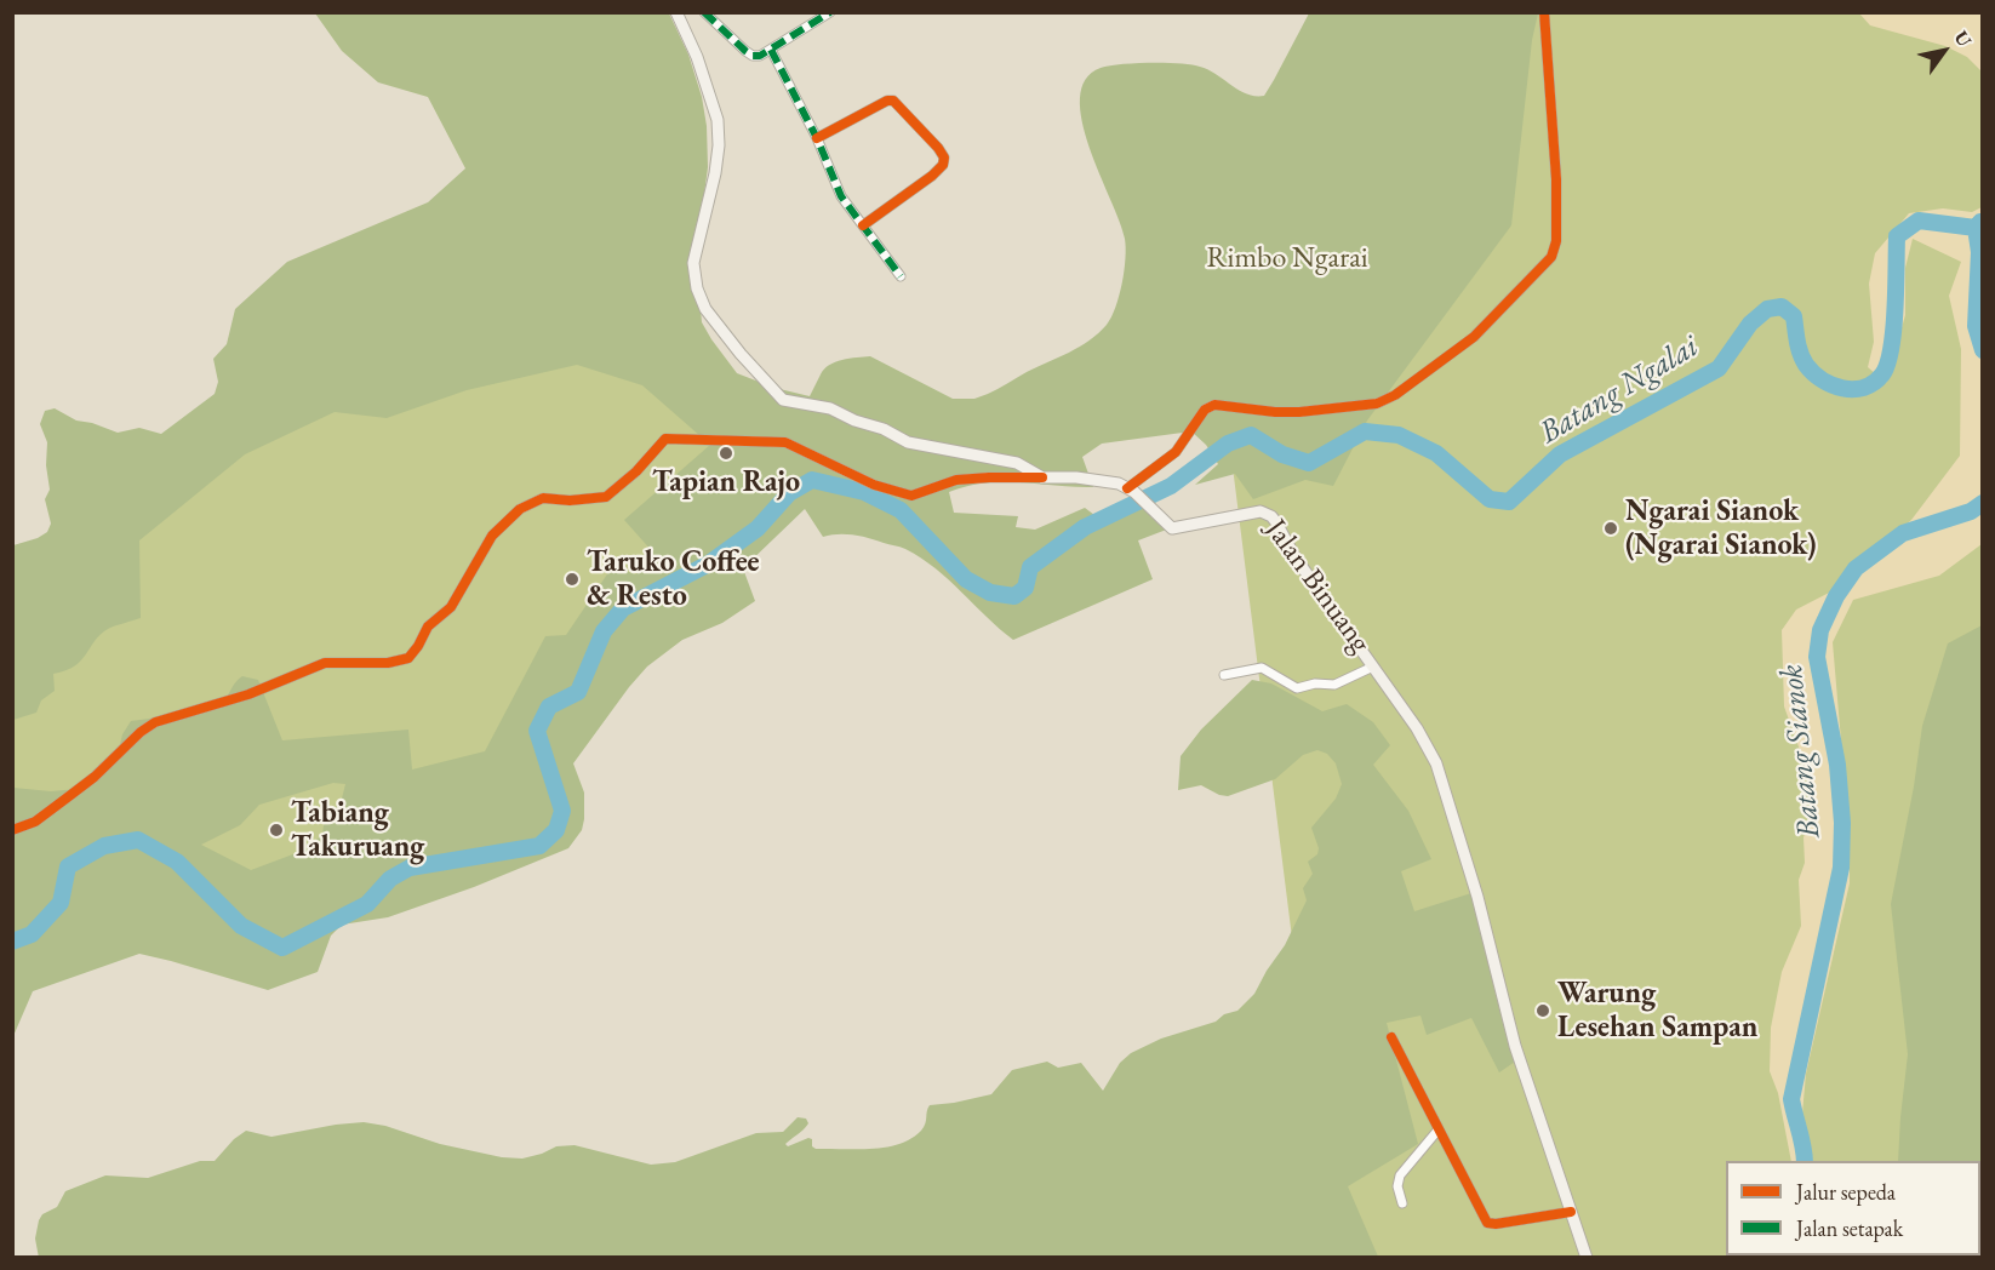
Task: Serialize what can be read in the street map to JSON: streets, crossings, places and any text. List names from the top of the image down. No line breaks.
{"streets":{"main road":["Jalan Binuang"]},"water":["Batang Ngalai","Batang Sianok"],"parks":["Rimbo Ngarai"],"places":["Tapian Rajo","Ngarai Sianok (Ngarai Sianok)","Taruko Coffee & Resto","Tabiang Takuruang","Warung Lesehan Sampan"],"legend":["Jalur sepeda","Jalan setapak"],"north":"top right"}
